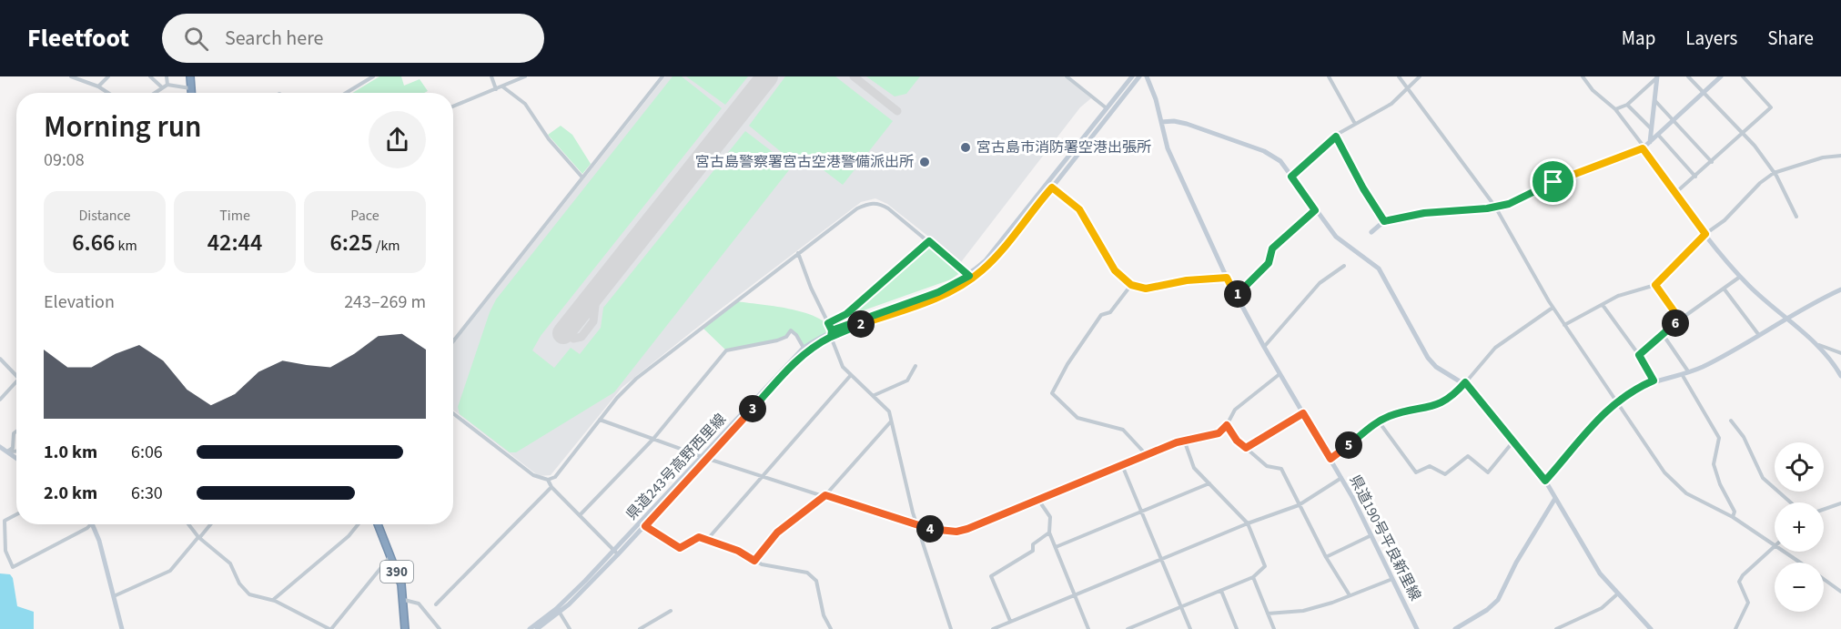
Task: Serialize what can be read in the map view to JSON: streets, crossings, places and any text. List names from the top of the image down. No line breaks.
{"streets":{"highway":["390"],"street":["県道243号高野西里線","県道190号平良新里線"]},"places":["宮古島市消防署空港出張所","宮古島警察署宮古空港警備派出所"],"page":{"header":"Fleetfoot","search":"Search here","nav":["Map","Layers","Share"],"heading":["Morning run","09:08"],"stats":[["Distance","6.66 km"],["Time","42:44"],["Pace","6:25 /km"]],"chart":["Elevation","243–269 m"],"pins":["1","6","2","3","5","4"],"list":[{"name":"1.0 km","note":"6:06"},{"name":"2.0 km","note":"6:30"}],"map_buttons":["+","−"]}}
